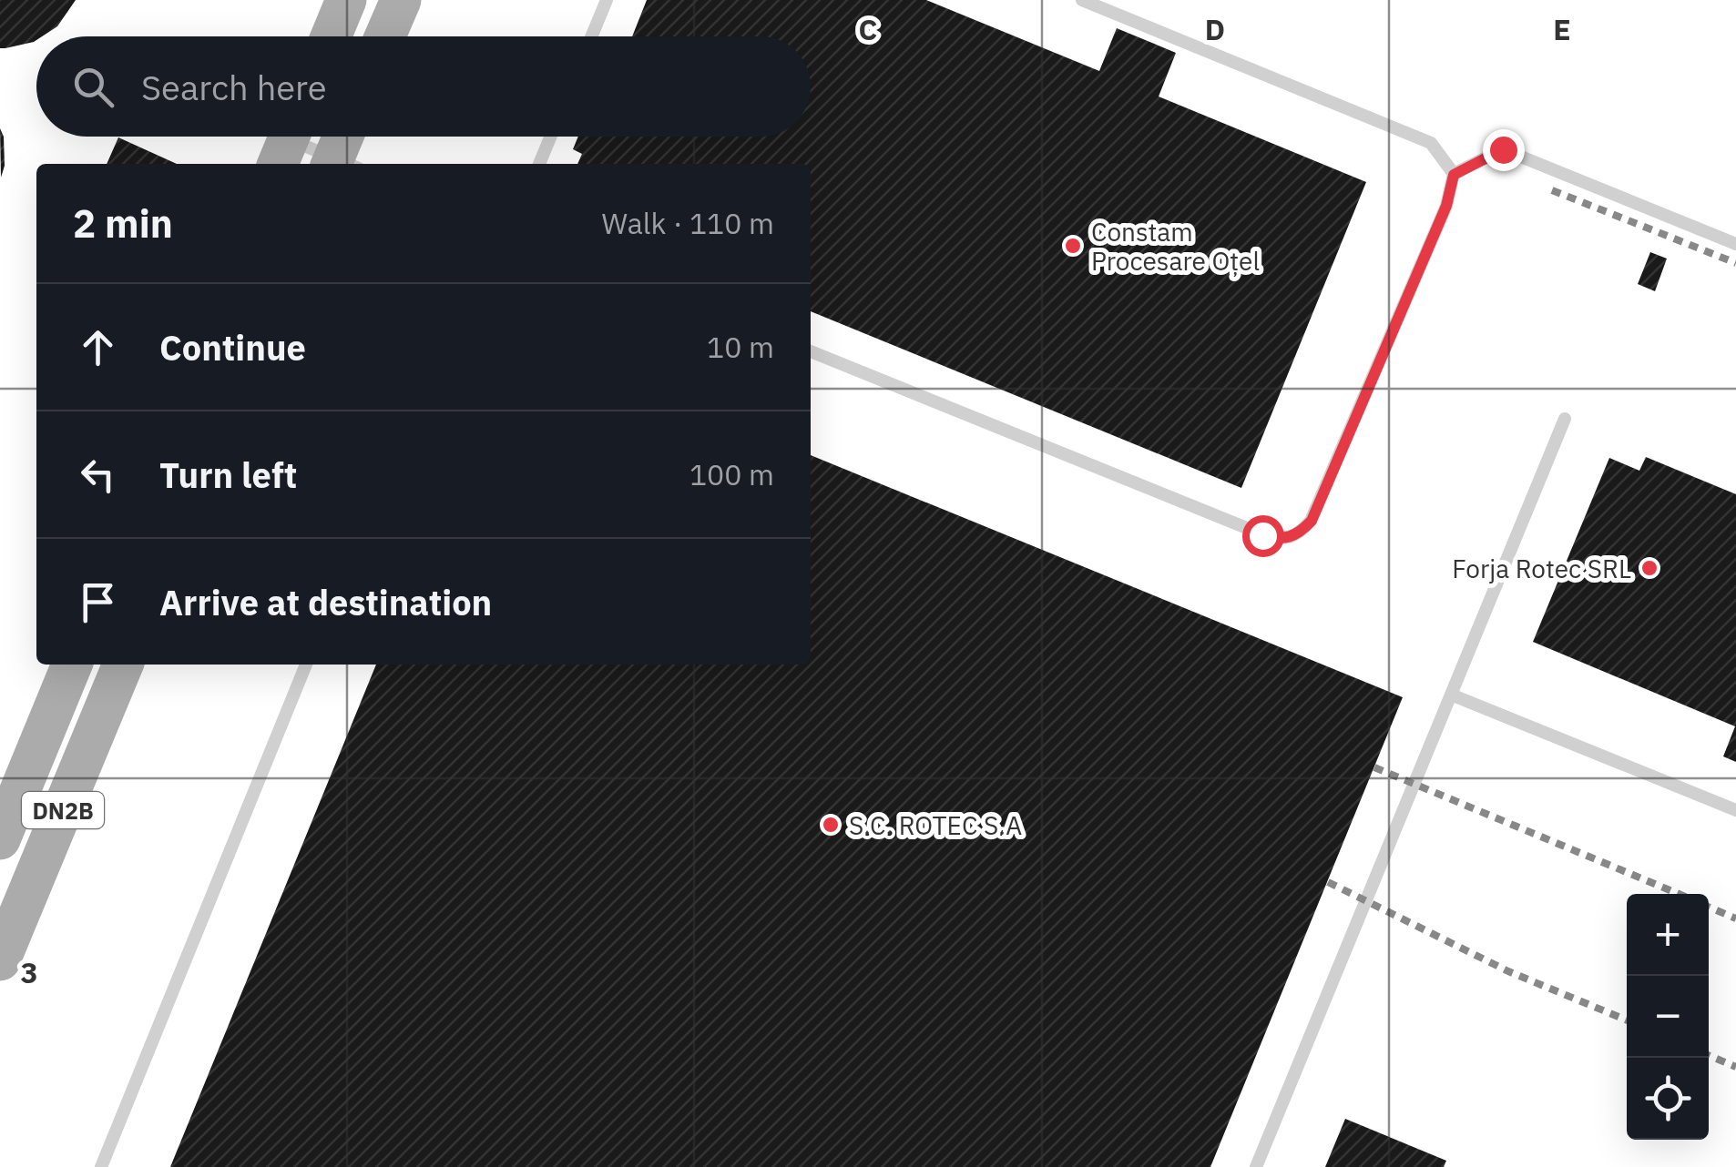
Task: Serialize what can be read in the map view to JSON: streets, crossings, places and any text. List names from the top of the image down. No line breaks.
{"streets":{"main road":["DN2B"]},"places":["Constam Procesare Oțel","Forja Rotec SRL","S.C. ROTEC S.A"],"page":{"search":"Search here","heading":["2 min","Walk · 110 m"],"list":[["Continue","10 m"],["Turn left","100 m"],"Arrive at destination"],"map_buttons":["+","−"]},"grid":{"columns":["C","D","E"],"rows":["3"]}}
